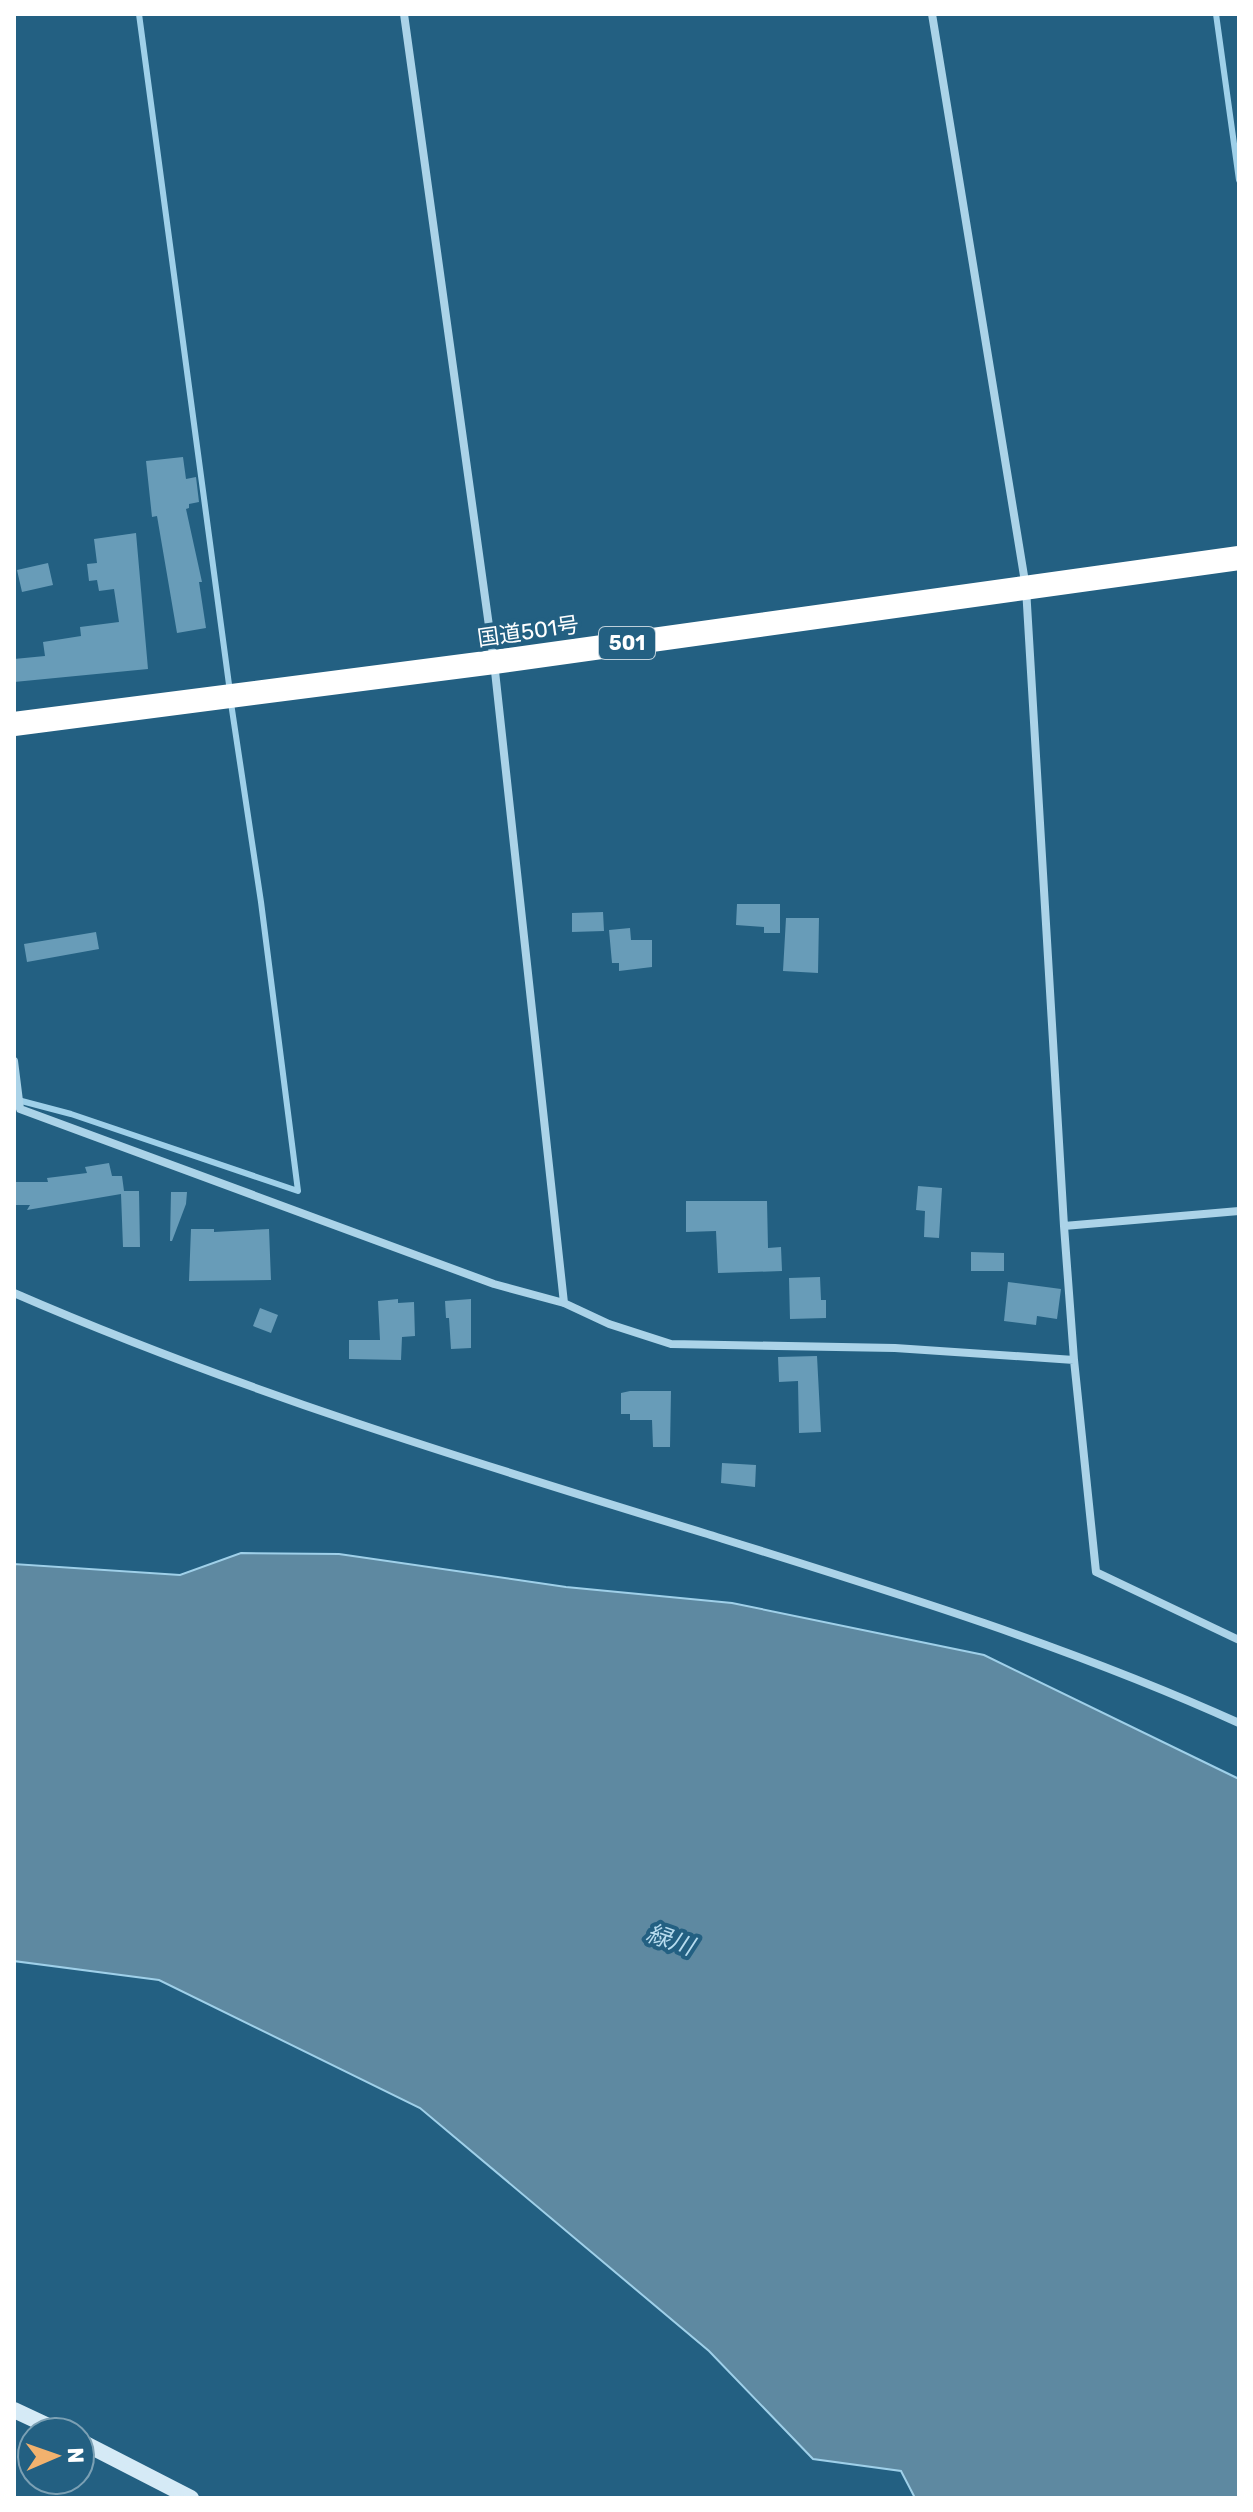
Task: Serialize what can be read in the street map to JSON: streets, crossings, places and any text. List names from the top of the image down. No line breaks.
{"streets":{"highway":["国道501号","501"]},"water":["緑川"],"north":"right"}
